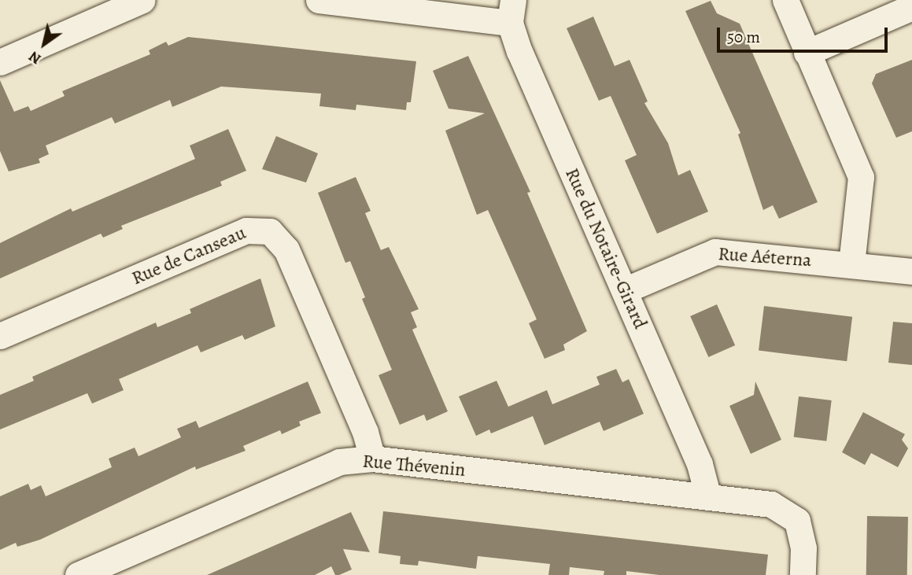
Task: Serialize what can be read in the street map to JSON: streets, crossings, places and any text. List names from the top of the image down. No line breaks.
{"streets":{"street":["Rue du Notaire-Girard","Rue de Canseau","Rue Aéterna","Rue Thévenin"]},"crossings":[["Rue du Notaire-Girard","Rue Aéterna"],["Rue du Notaire-Girard","Rue Thévenin"],["Rue de Canseau","Rue Thévenin"]],"scale_bar":"50 m","north":"bottom left"}
